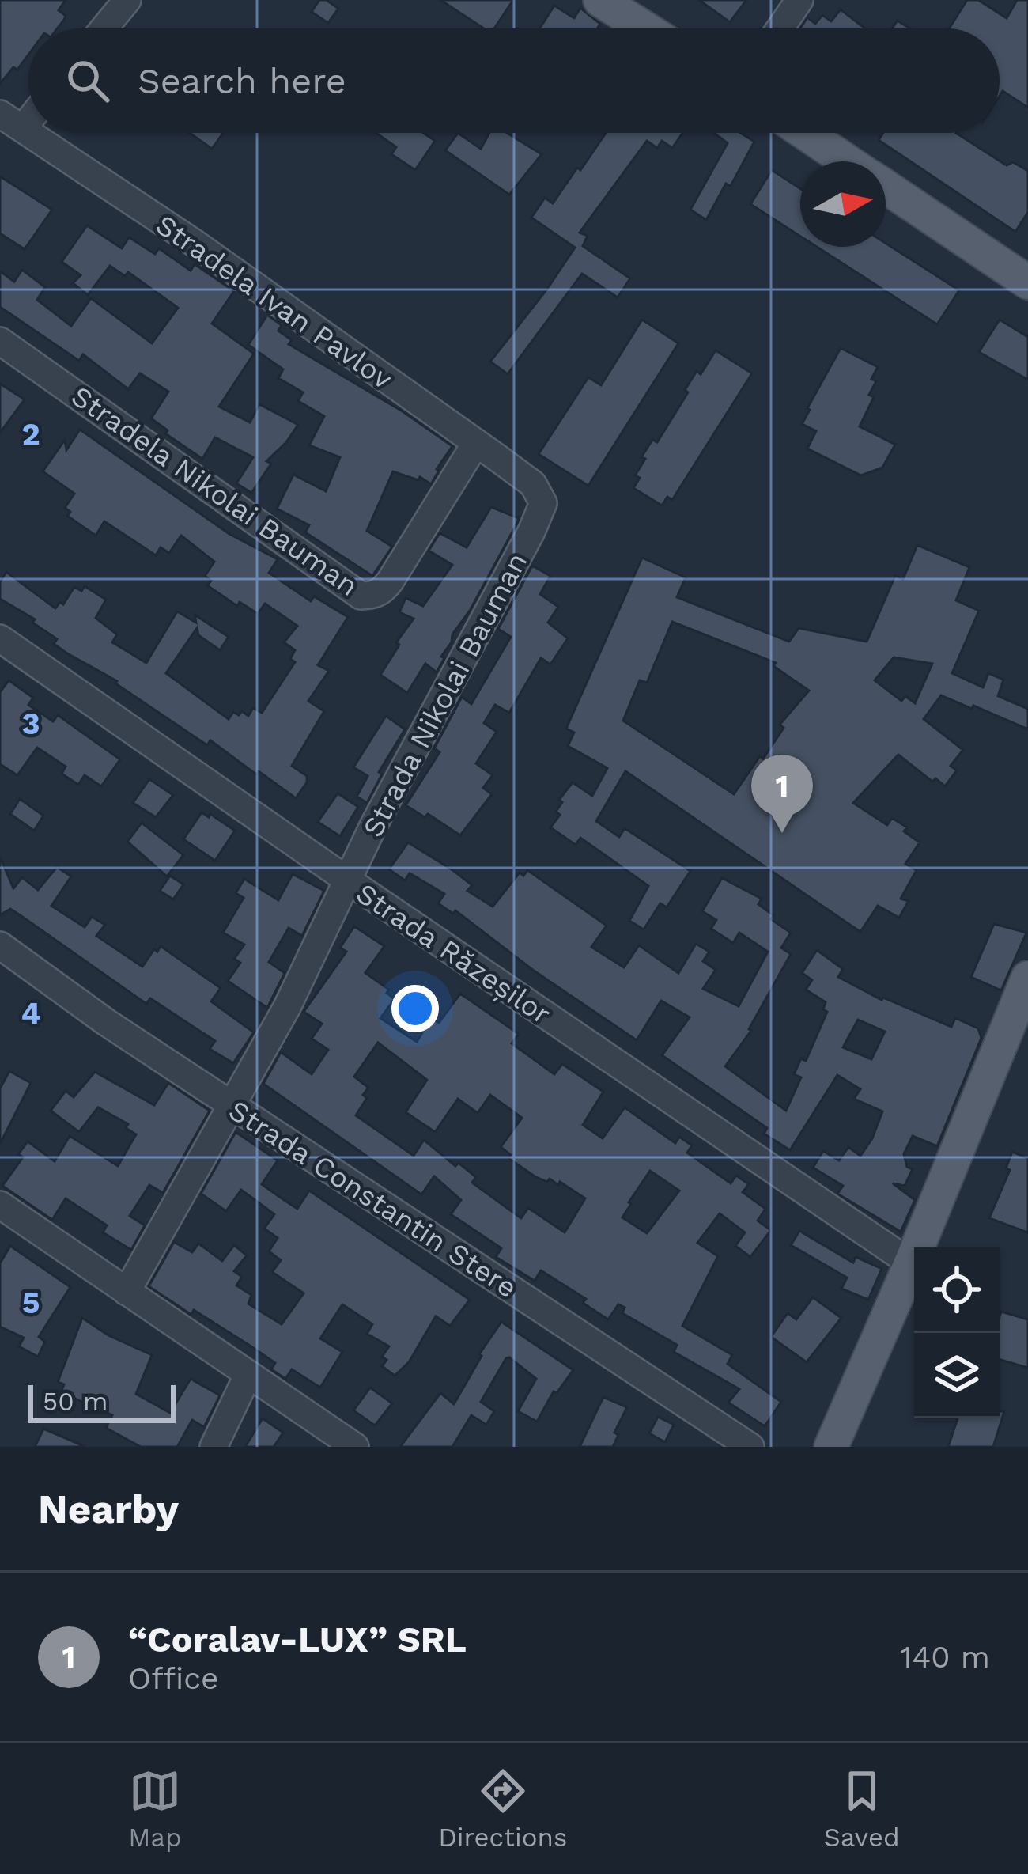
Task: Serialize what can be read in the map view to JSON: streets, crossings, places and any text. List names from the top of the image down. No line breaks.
{"streets":{"street":["Stradela Ivan Pavlov","Stradela Nikolai Bauman","Strada Nikolai Bauman","Strada Răzeșilor","Strada Constantin Stere"]},"crossings":[["Stradela Ivan Pavlov","Stradela Nikolai Bauman"],["Stradela Ivan Pavlov","Strada Nikolai Bauman"],["Strada Nikolai Bauman","Strada Răzeșilor"],["Strada Nikolai Bauman","Strada Constantin Stere"]],"scale_bar":"50 m","north":"right","page":{"search":"Search here","pins":"1","scale":"50 m","heading":"Nearby","list":[{"mark":"1","name":"“Coralav-LUX” SRL","note":"Office","value":"140 m"}],"nav":["Map","Directions","Saved"]},"grid":{"rows":["2","3","4","5"]}}
